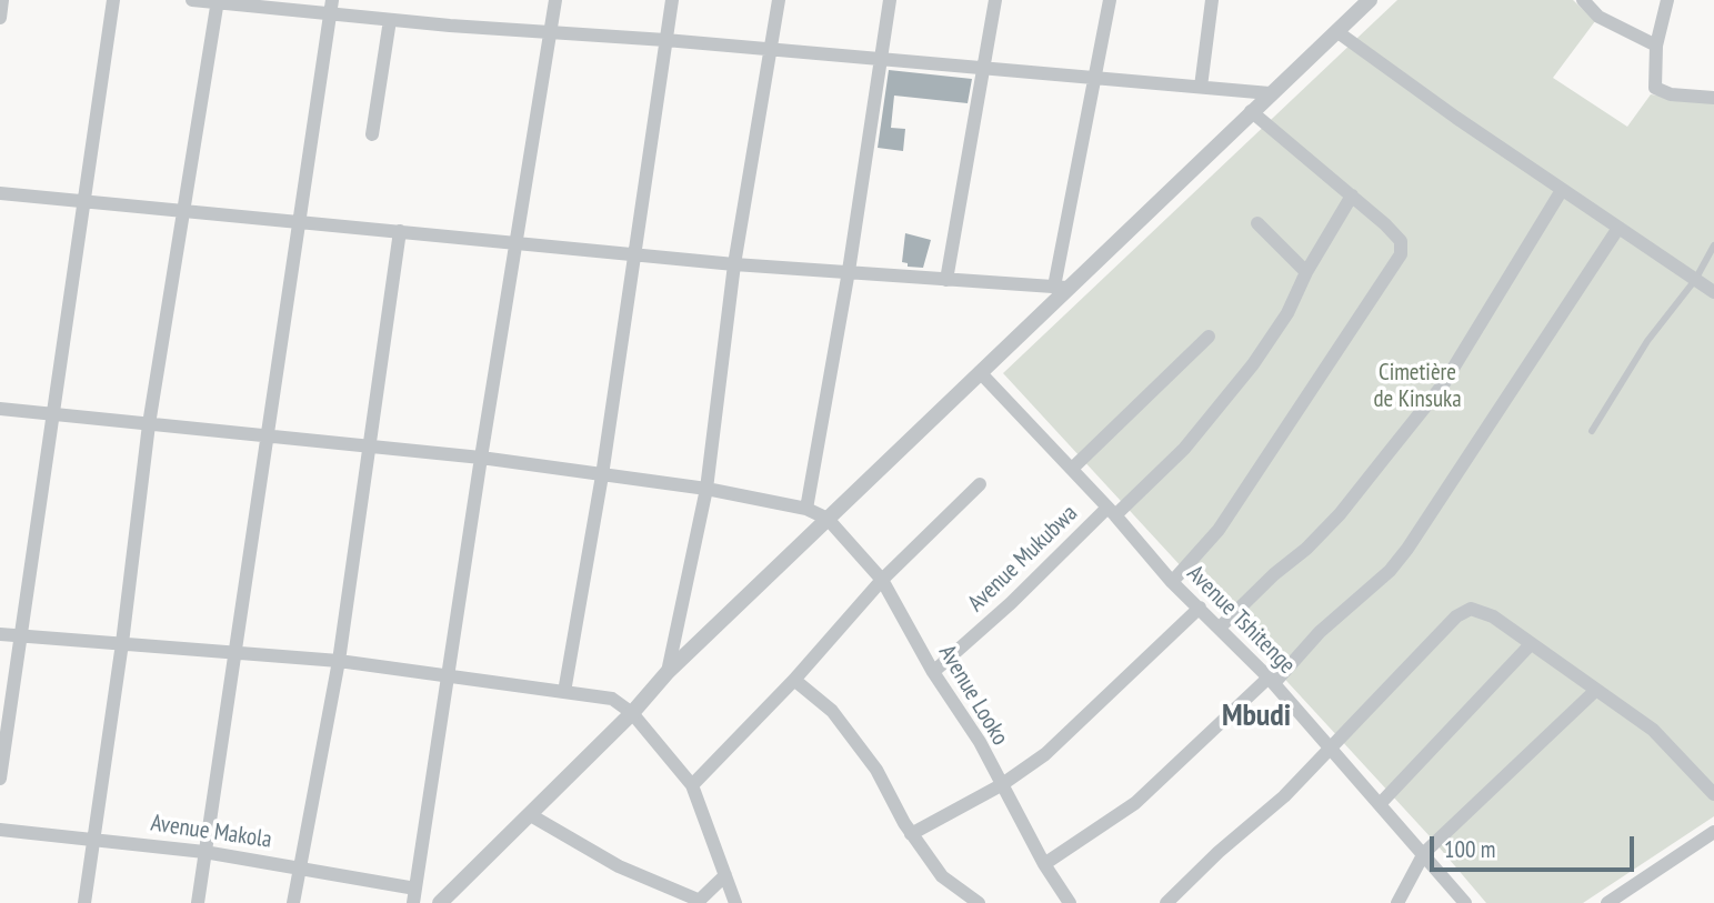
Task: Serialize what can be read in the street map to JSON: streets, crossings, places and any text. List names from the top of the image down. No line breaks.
{"streets":{"street":["Avenue Mukubwa","Avenue Tshitenge","Avenue Looko","Avenue Makola"]},"crossings":[["Avenue Mukubwa","Avenue Tshitenge"],["Avenue Mukubwa","Avenue Looko"]],"districts":["Mbudi"],"parks":["Cimetière de Kinsuka"],"scale_bar":"100 m"}
